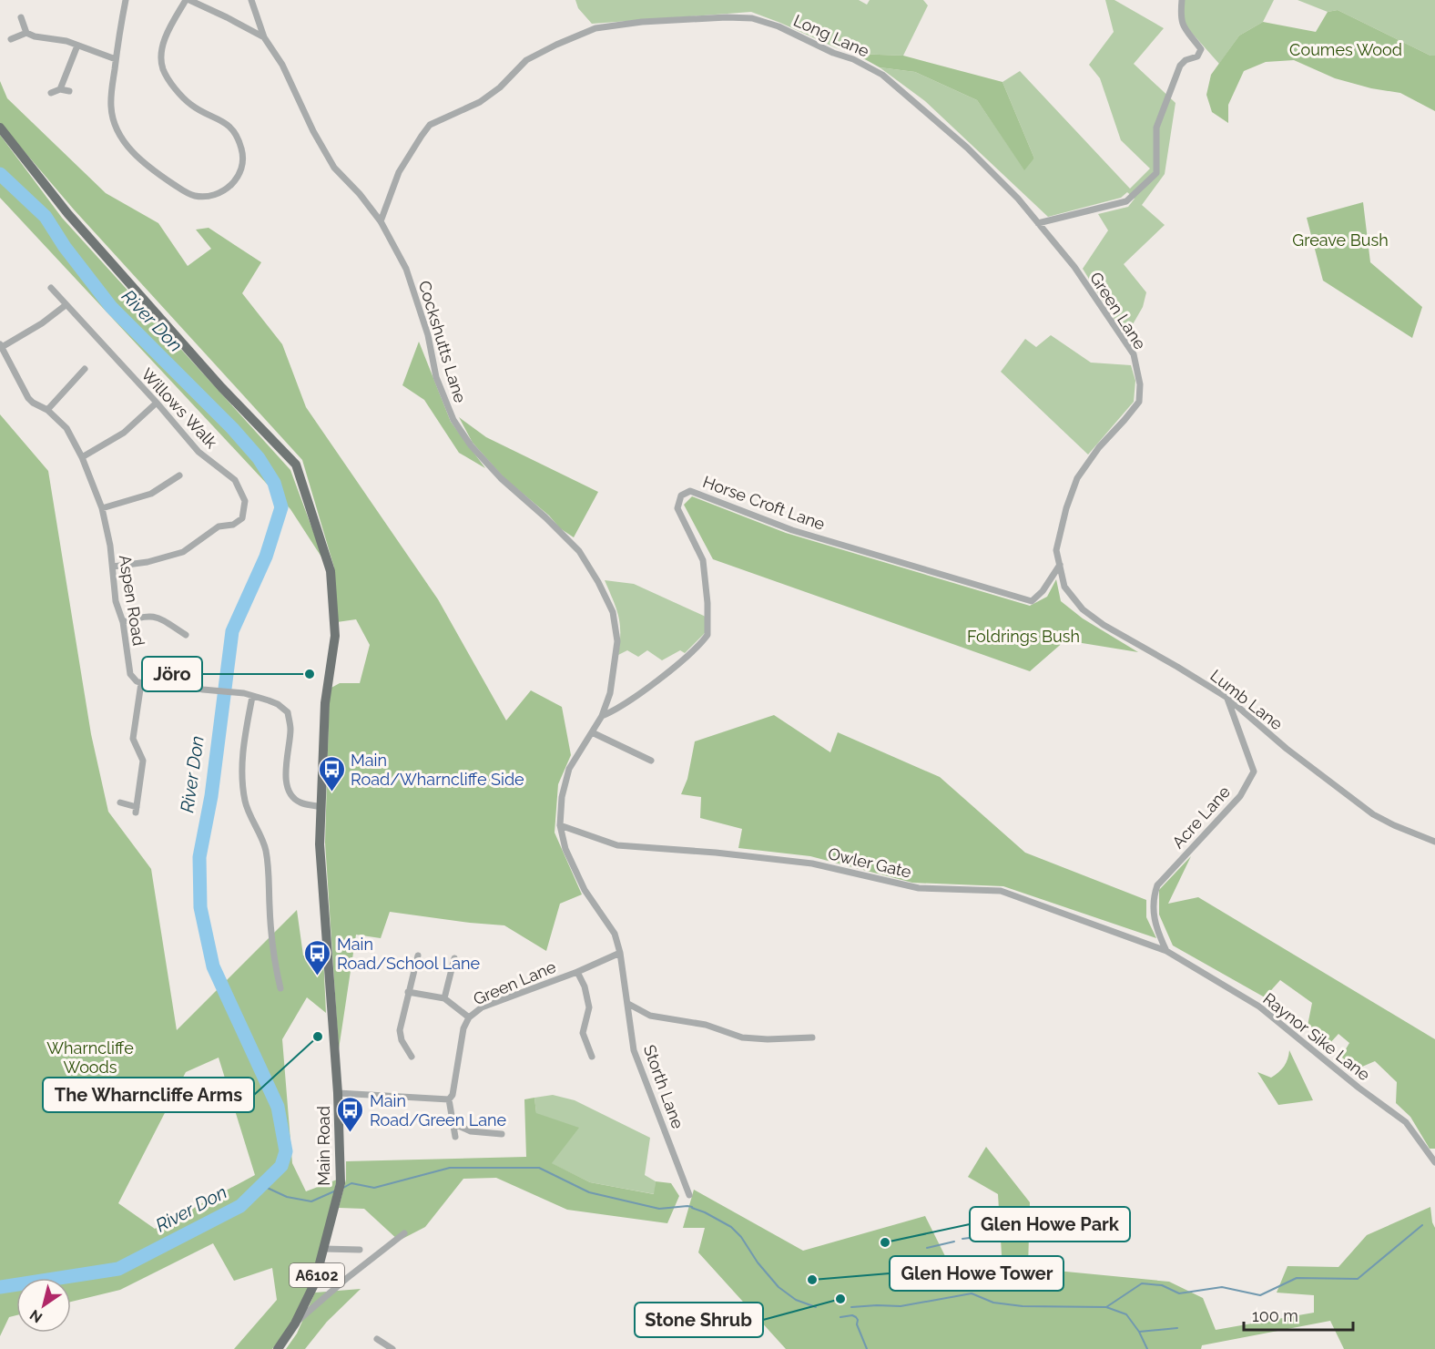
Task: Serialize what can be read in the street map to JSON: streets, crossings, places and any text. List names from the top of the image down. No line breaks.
{"streets":{"main road":["Main Road","A6102"],"street":["Long Lane","Green Lane","Cockshutts Lane","Willows Walk","Horse Croft Lane","Aspen Road","Lumb Lane","Acre Lane","Owler Gate","Raynor Sike Lane","Storth Lane"]},"crossings":[["Long Lane","Green Lane"],["Long Lane","Cockshutts Lane"],["Green Lane","Horse Croft Lane"],["Green Lane","Lumb Lane"],["Green Lane","Storth Lane"],["Cockshutts Lane","Horse Croft Lane"],["Cockshutts Lane","Owler Gate"],["Willows Walk","Aspen Road"],["Horse Croft Lane","Lumb Lane"],["Lumb Lane","Acre Lane"],["Acre Lane","Owler Gate"],["Acre Lane","Raynor Sike Lane"],["Owler Gate","Raynor Sike Lane"],["Main Road","A6102"]],"water":["River Don"],"parks":["Coumes Wood","Greave Bush","Foldrings Bush","Wharncliffe Woods"],"places":{"other":["Jöro","The Wharncliffe Arms","Glen Howe Park","Glen Howe Tower","Stone Shrub"],"bus stop":["Main Road/Wharncliffe Side","Main Road/School Lane","Main Road/Green Lane"]},"scale_bar":"100 m","north":"bottom left"}
